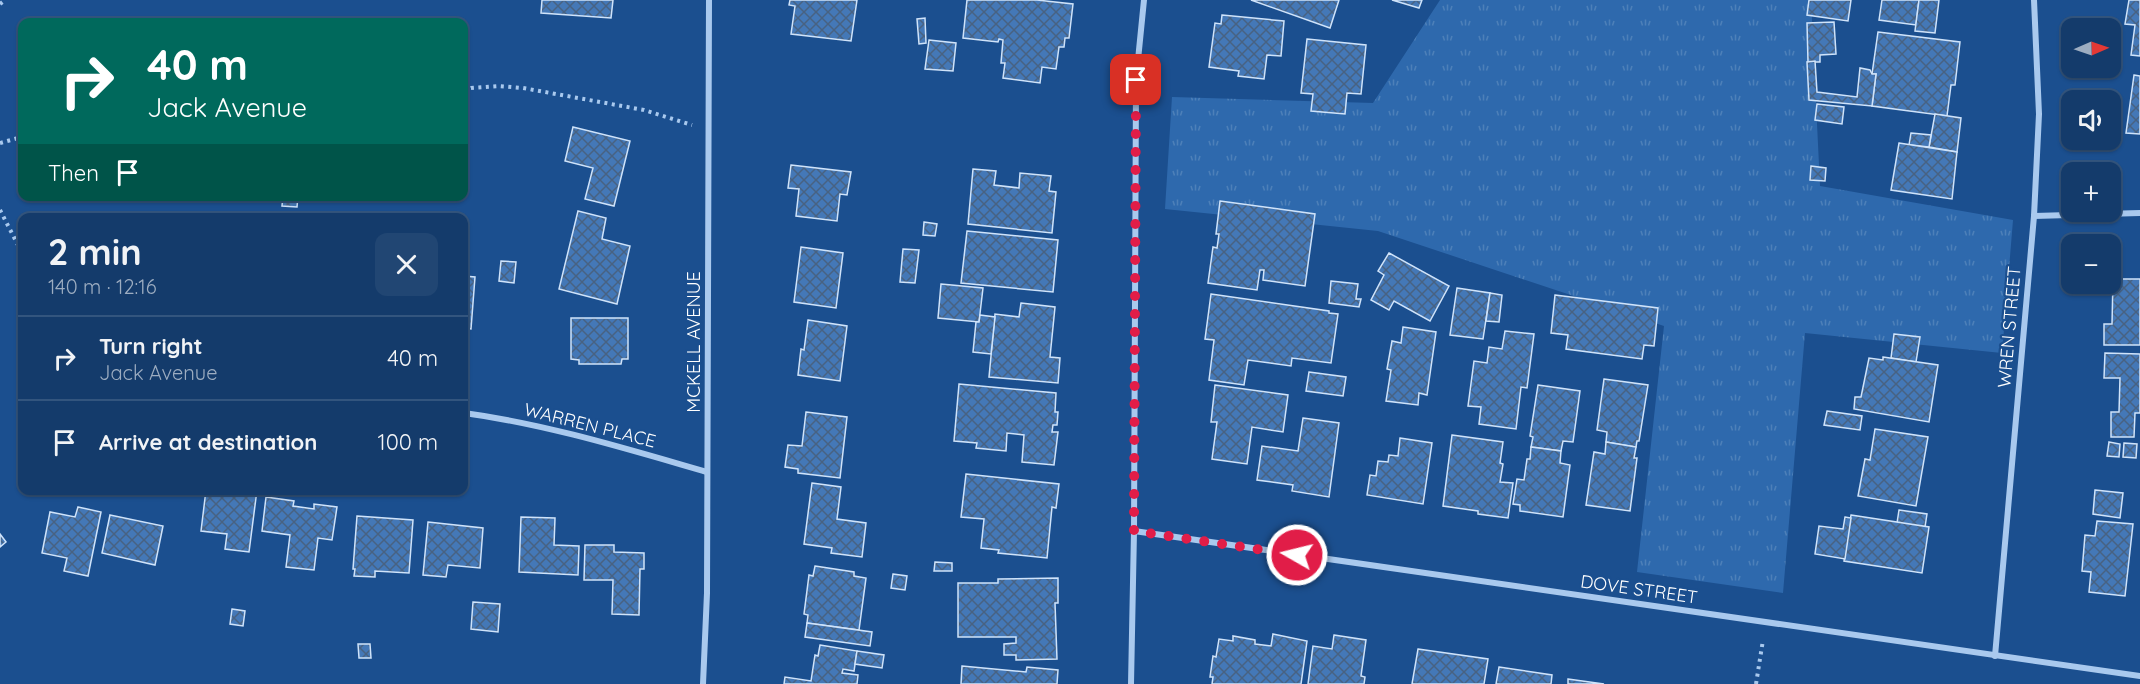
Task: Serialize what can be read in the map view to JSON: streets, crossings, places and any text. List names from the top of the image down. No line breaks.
{"streets":{"street":["WREN STREET","MCKELL AVENUE","WARREN PLACE","DOVE STREET"]},"crossings":[["WREN STREET","DOVE STREET"],["MCKELL AVENUE","WARREN PLACE"]],"north":"right","page":{"map_buttons":["+","−"],"turn":["40 m","Jack Avenue"],"then":"Then","heading":["2 min","140 m · 12:16"],"list":[{"name":"Turn right","note":"Jack Avenue","value":"40 m"},{"name":"Arrive at destination","value":"100 m"}]}}
